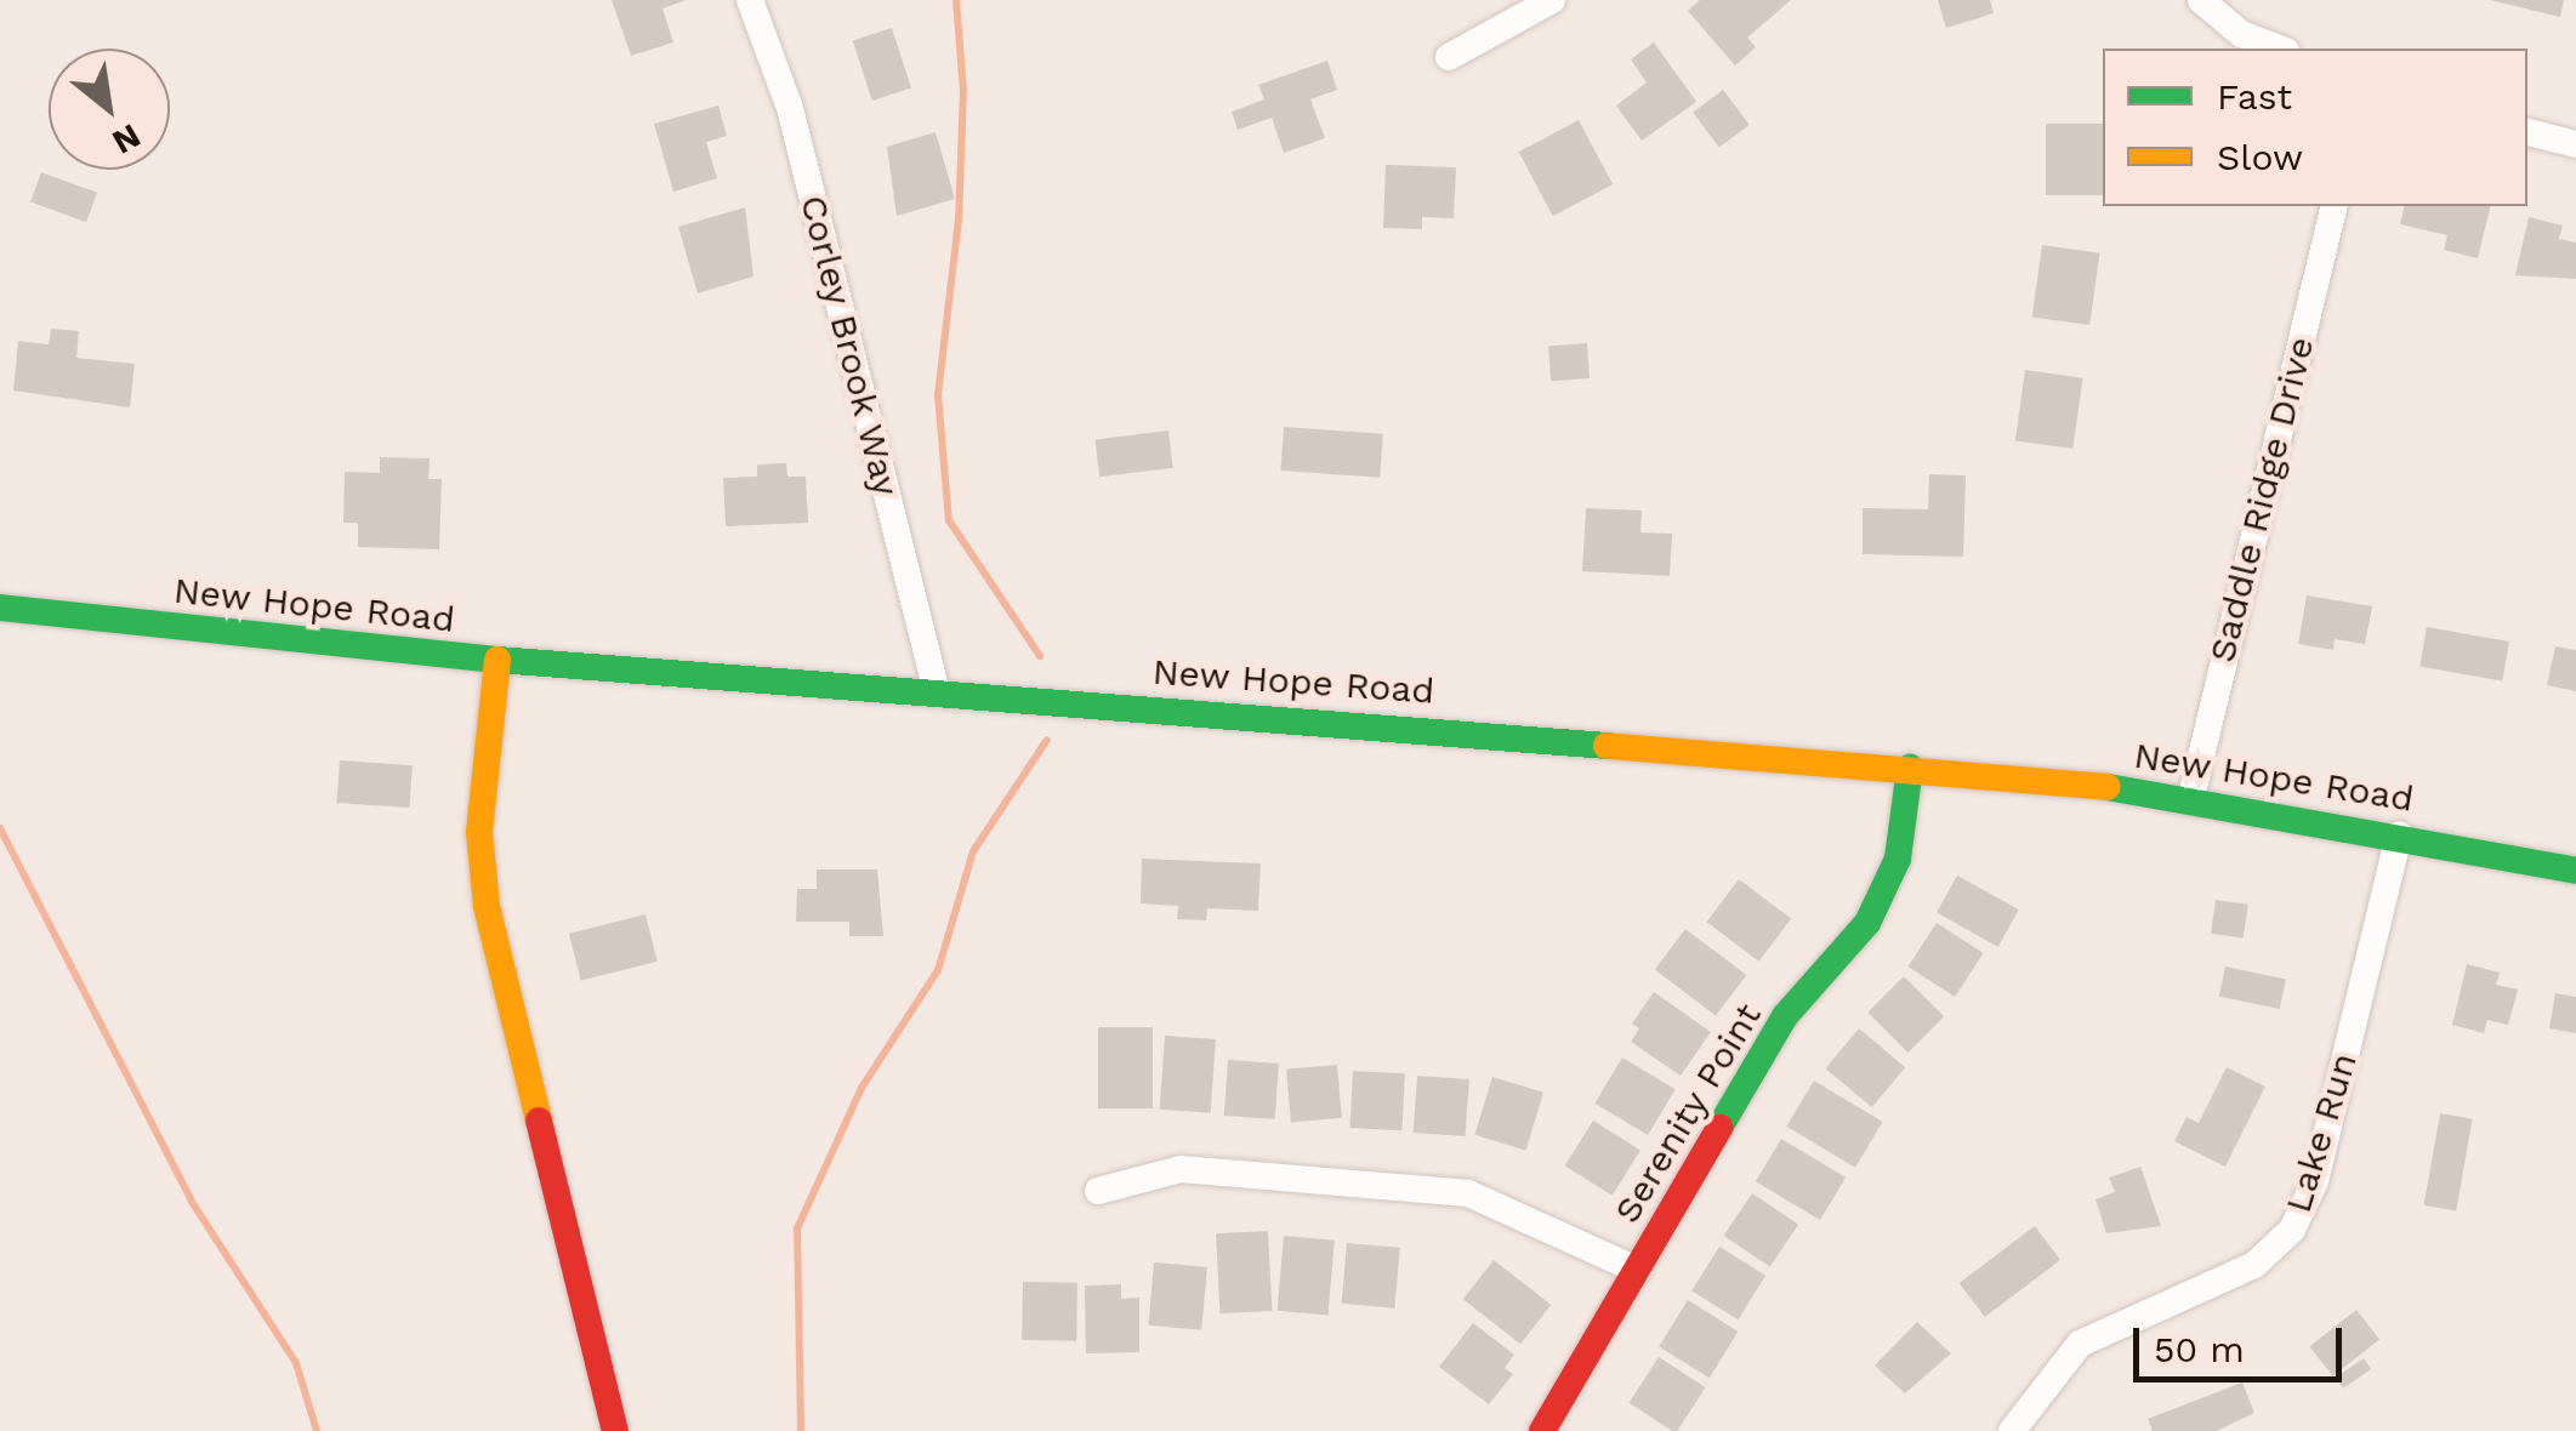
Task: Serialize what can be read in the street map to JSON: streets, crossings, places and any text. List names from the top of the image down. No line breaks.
{"streets":{"street":["Corley Brook Way","Saddle Ridge Drive","New Hope Road","Serenity Point","Lake Run"]},"crossings":[["Corley Brook Way","New Hope Road"],["Saddle Ridge Drive","New Hope Road"],["New Hope Road","Serenity Point"],["New Hope Road","Lake Run"]],"legend":["Fast","Slow"],"scale_bar":"50 m","north":"bottom right"}
